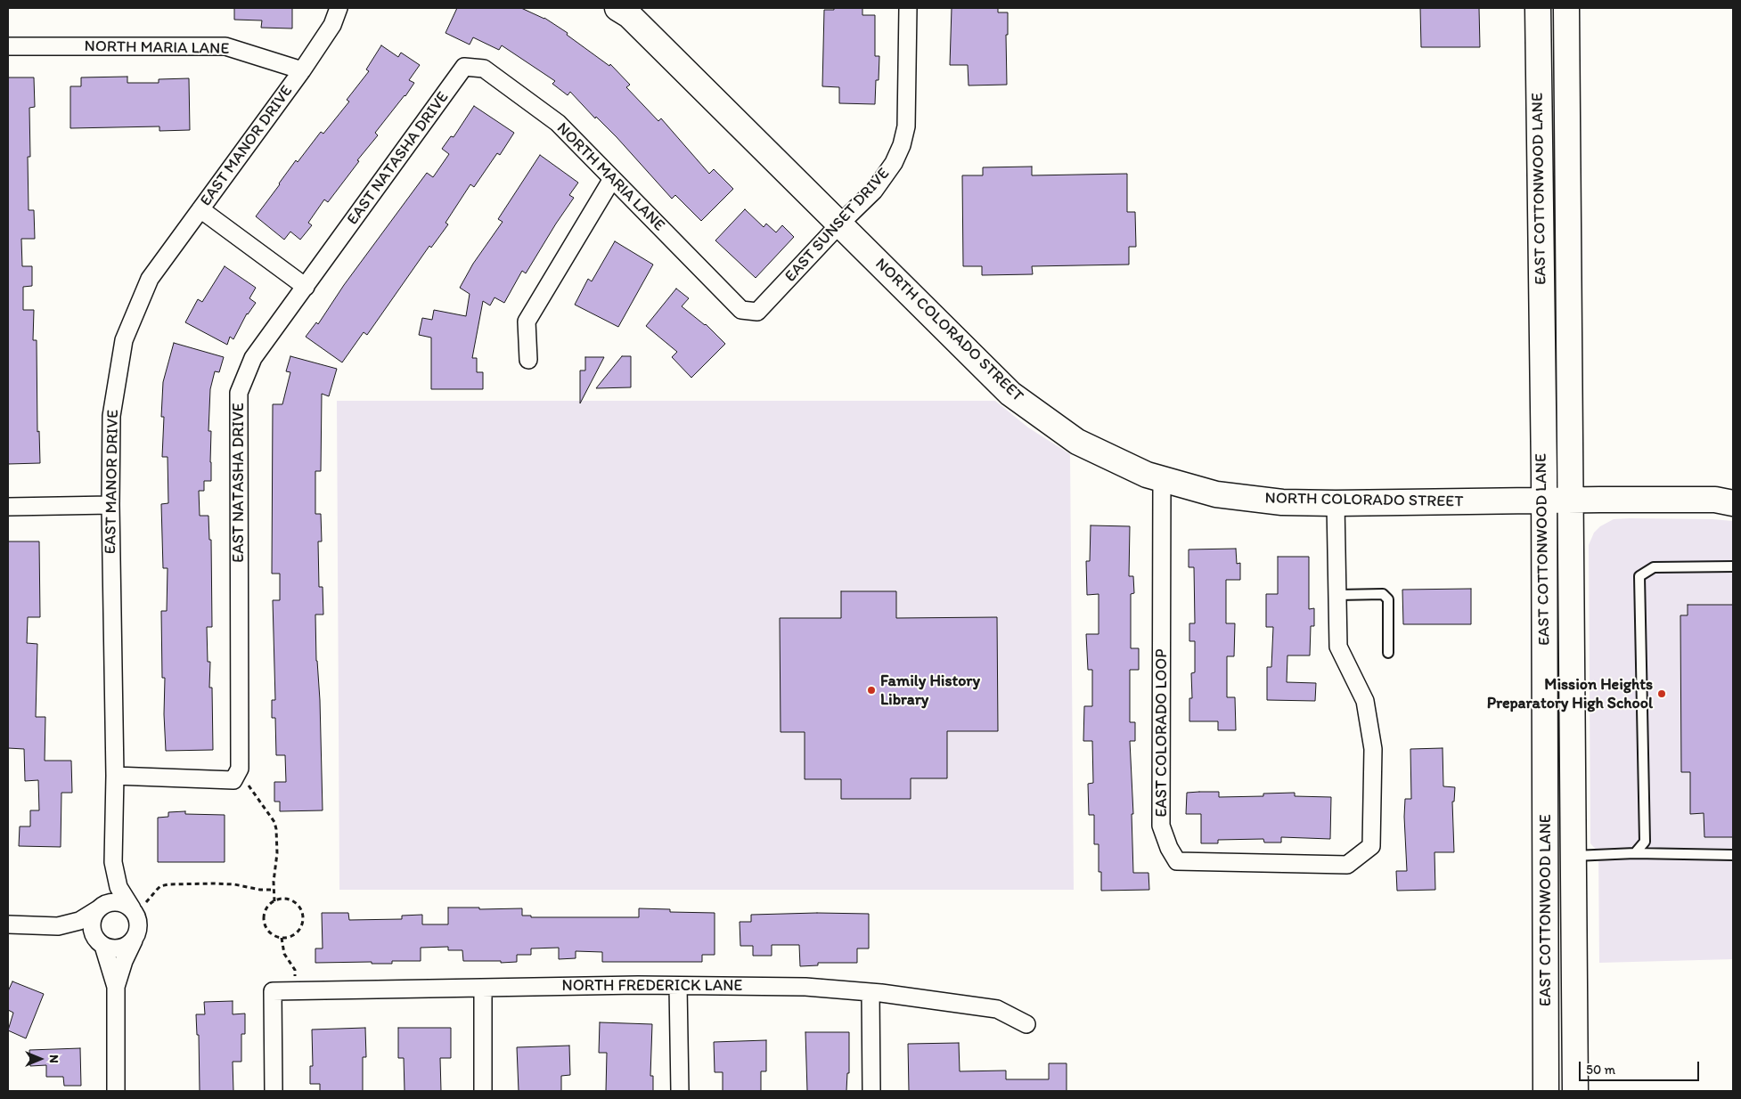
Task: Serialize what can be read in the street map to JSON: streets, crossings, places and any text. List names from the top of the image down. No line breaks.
{"streets":{"main road":["EAST COTTONWOOD LANE","NORTH COLORADO STREET"],"street":["NORTH MARIA LANE","EAST MANOR DRIVE","EAST NATASHA DRIVE","EAST SUNSET DRIVE","EAST COLORADO LOOP","NORTH FREDERICK LANE"]},"crossings":[["NORTH MARIA LANE","EAST MANOR DRIVE"],["NORTH MARIA LANE","EAST NATASHA DRIVE"],["NORTH MARIA LANE","EAST SUNSET DRIVE"],["EAST MANOR DRIVE","EAST NATASHA DRIVE"],["EAST COTTONWOOD LANE","NORTH COLORADO STREET"],["EAST SUNSET DRIVE","NORTH COLORADO STREET"],["NORTH COLORADO STREET","EAST COLORADO LOOP"]],"places":["Family History Library","Mission Heights Preparatory High School"],"scale_bar":"50 m","north":"right"}
